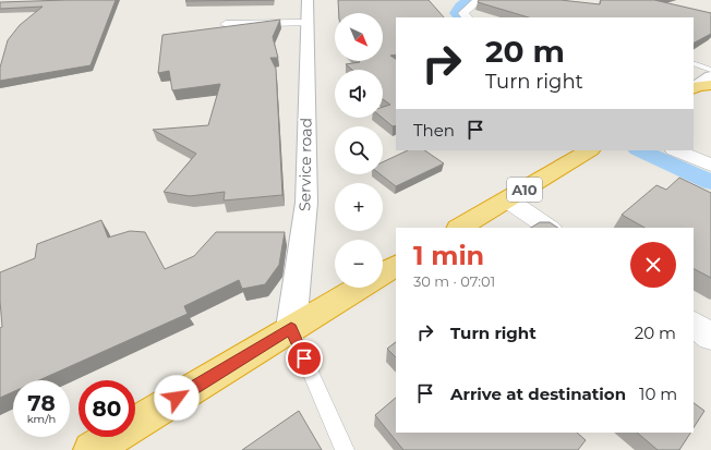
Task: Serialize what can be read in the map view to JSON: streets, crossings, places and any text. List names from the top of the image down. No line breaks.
{"streets":{"highway":["A10"],"street":["Service road"]},"north":"bottom right","page":{"map_buttons":["+","−"],"turn":["20 m","Turn right"],"then":"Then","heading":["1 min","30 m · 07:01"],"list":[{"name":"Turn right","value":"20 m"},{"name":"Arrive at destination","value":"10 m"}],"speed":"78 km/h","limit":"80"}}
